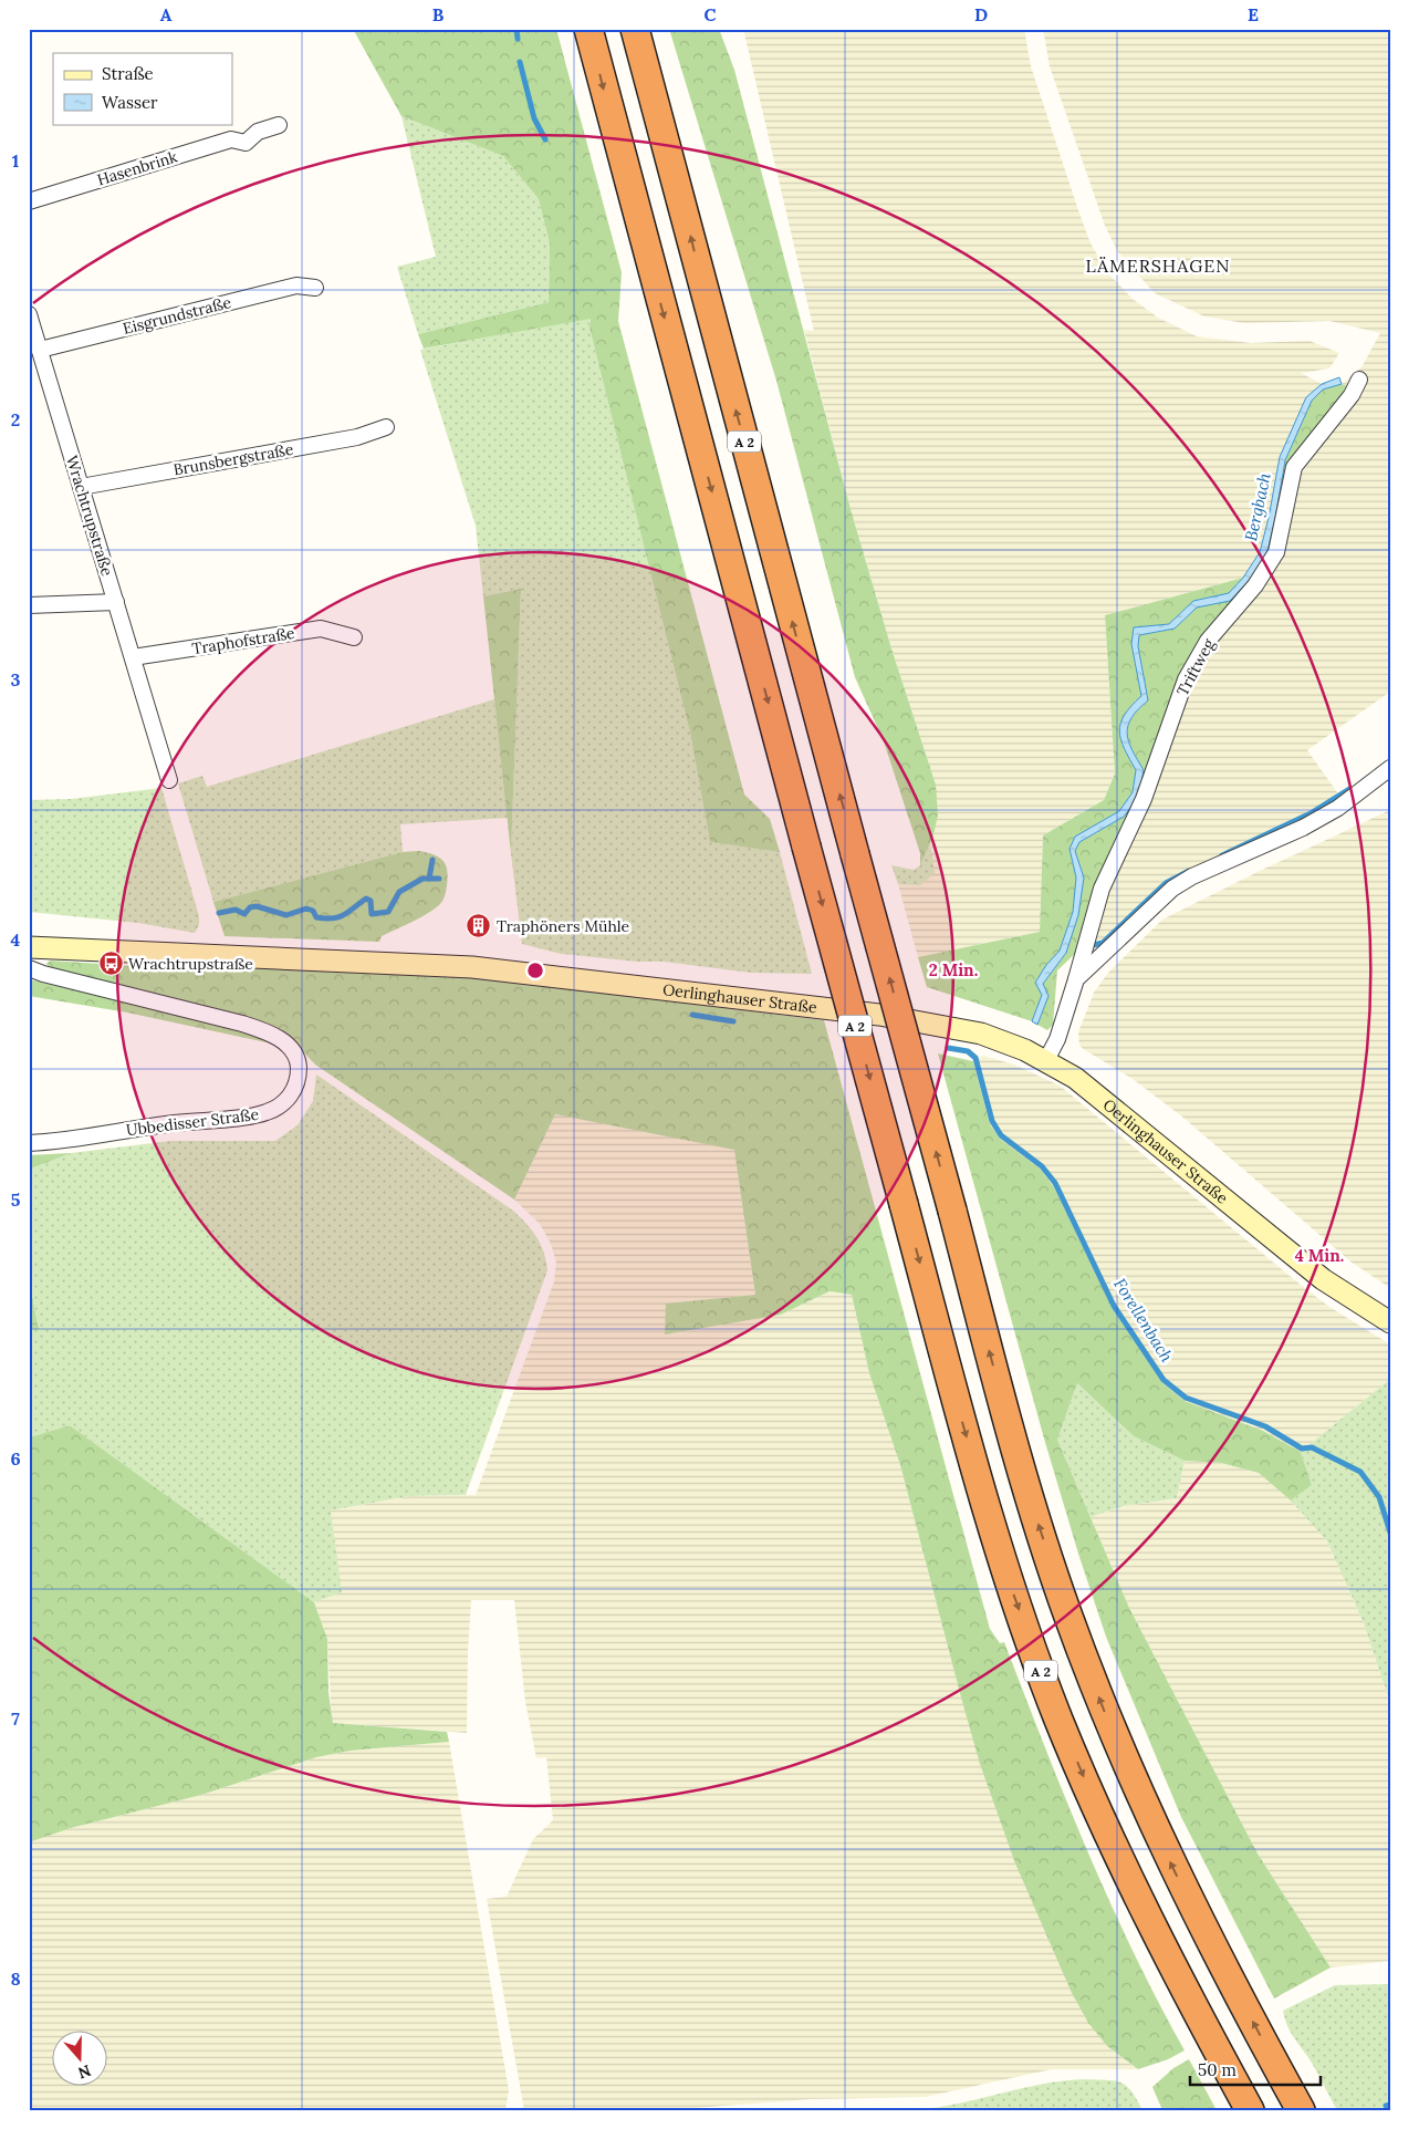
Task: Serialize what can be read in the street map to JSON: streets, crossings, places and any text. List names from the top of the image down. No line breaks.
{"streets":{"highway":["A 2"],"main road":["Oerlinghauser Straße"],"street":["Hasenbrink","Eisgrundstraße","Brunsbergstraße","Wrachtrupstraße","Traphofstraße","Triftweg","Ubbedisser Straße"]},"crossings":[["Eisgrundstraße","Wrachtrupstraße"],["Brunsbergstraße","Wrachtrupstraße"],["Wrachtrupstraße","Traphofstraße"],["Triftweg","Oerlinghauser Straße"]],"districts":["LÄMERSHAGEN"],"water":["Bergbach","Forellenbach"],"places":{"building":["Traphöners Mühle"],"bus stop":["Wrachtrupstraße"]},"legend":["Straße","Wasser"],"scale_bar":"50 m","north":"bottom","grid":{"columns":["A","B","C","D","E"],"rows":["1","2","3","4","5","6","7","8"]},"rings":["2 Min.","4 Min."]}
